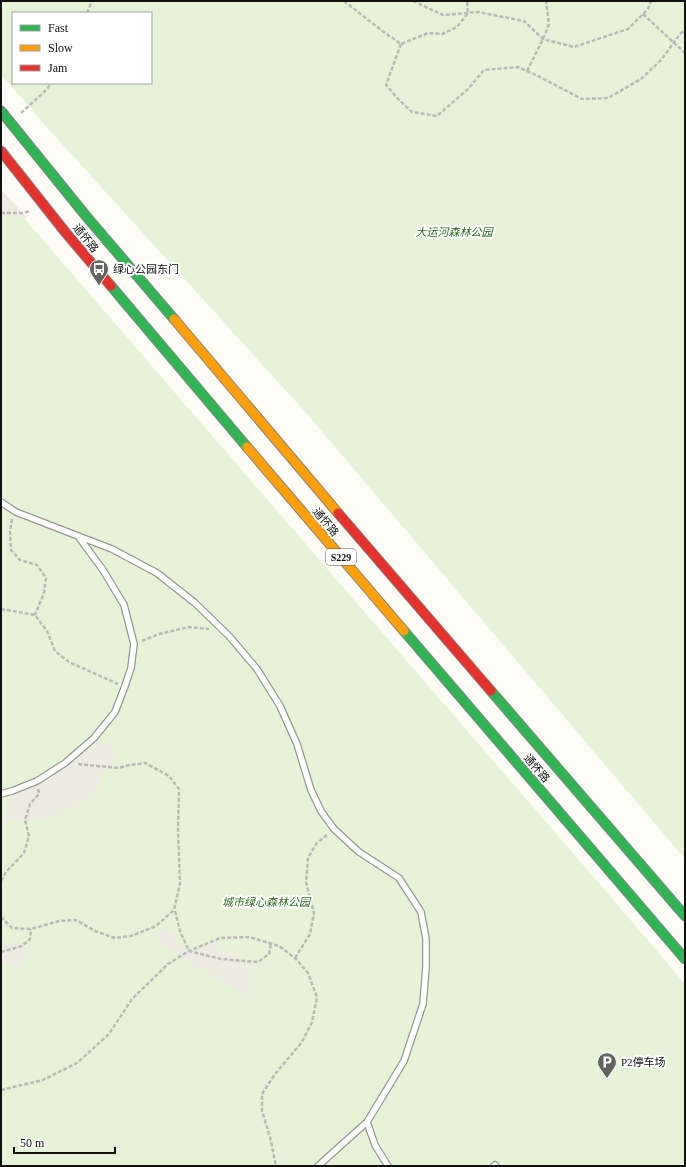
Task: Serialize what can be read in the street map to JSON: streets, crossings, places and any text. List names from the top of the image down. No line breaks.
{"streets":{"main road":["通怀路","S229"]},"parks":["大运河森林公园","城市绿心森林公园"],"places":{"bus stop":["绿心公园东门"],"parking":["P2停车场"]},"legend":["Fast","Slow","Jam"],"scale_bar":"50 m"}
